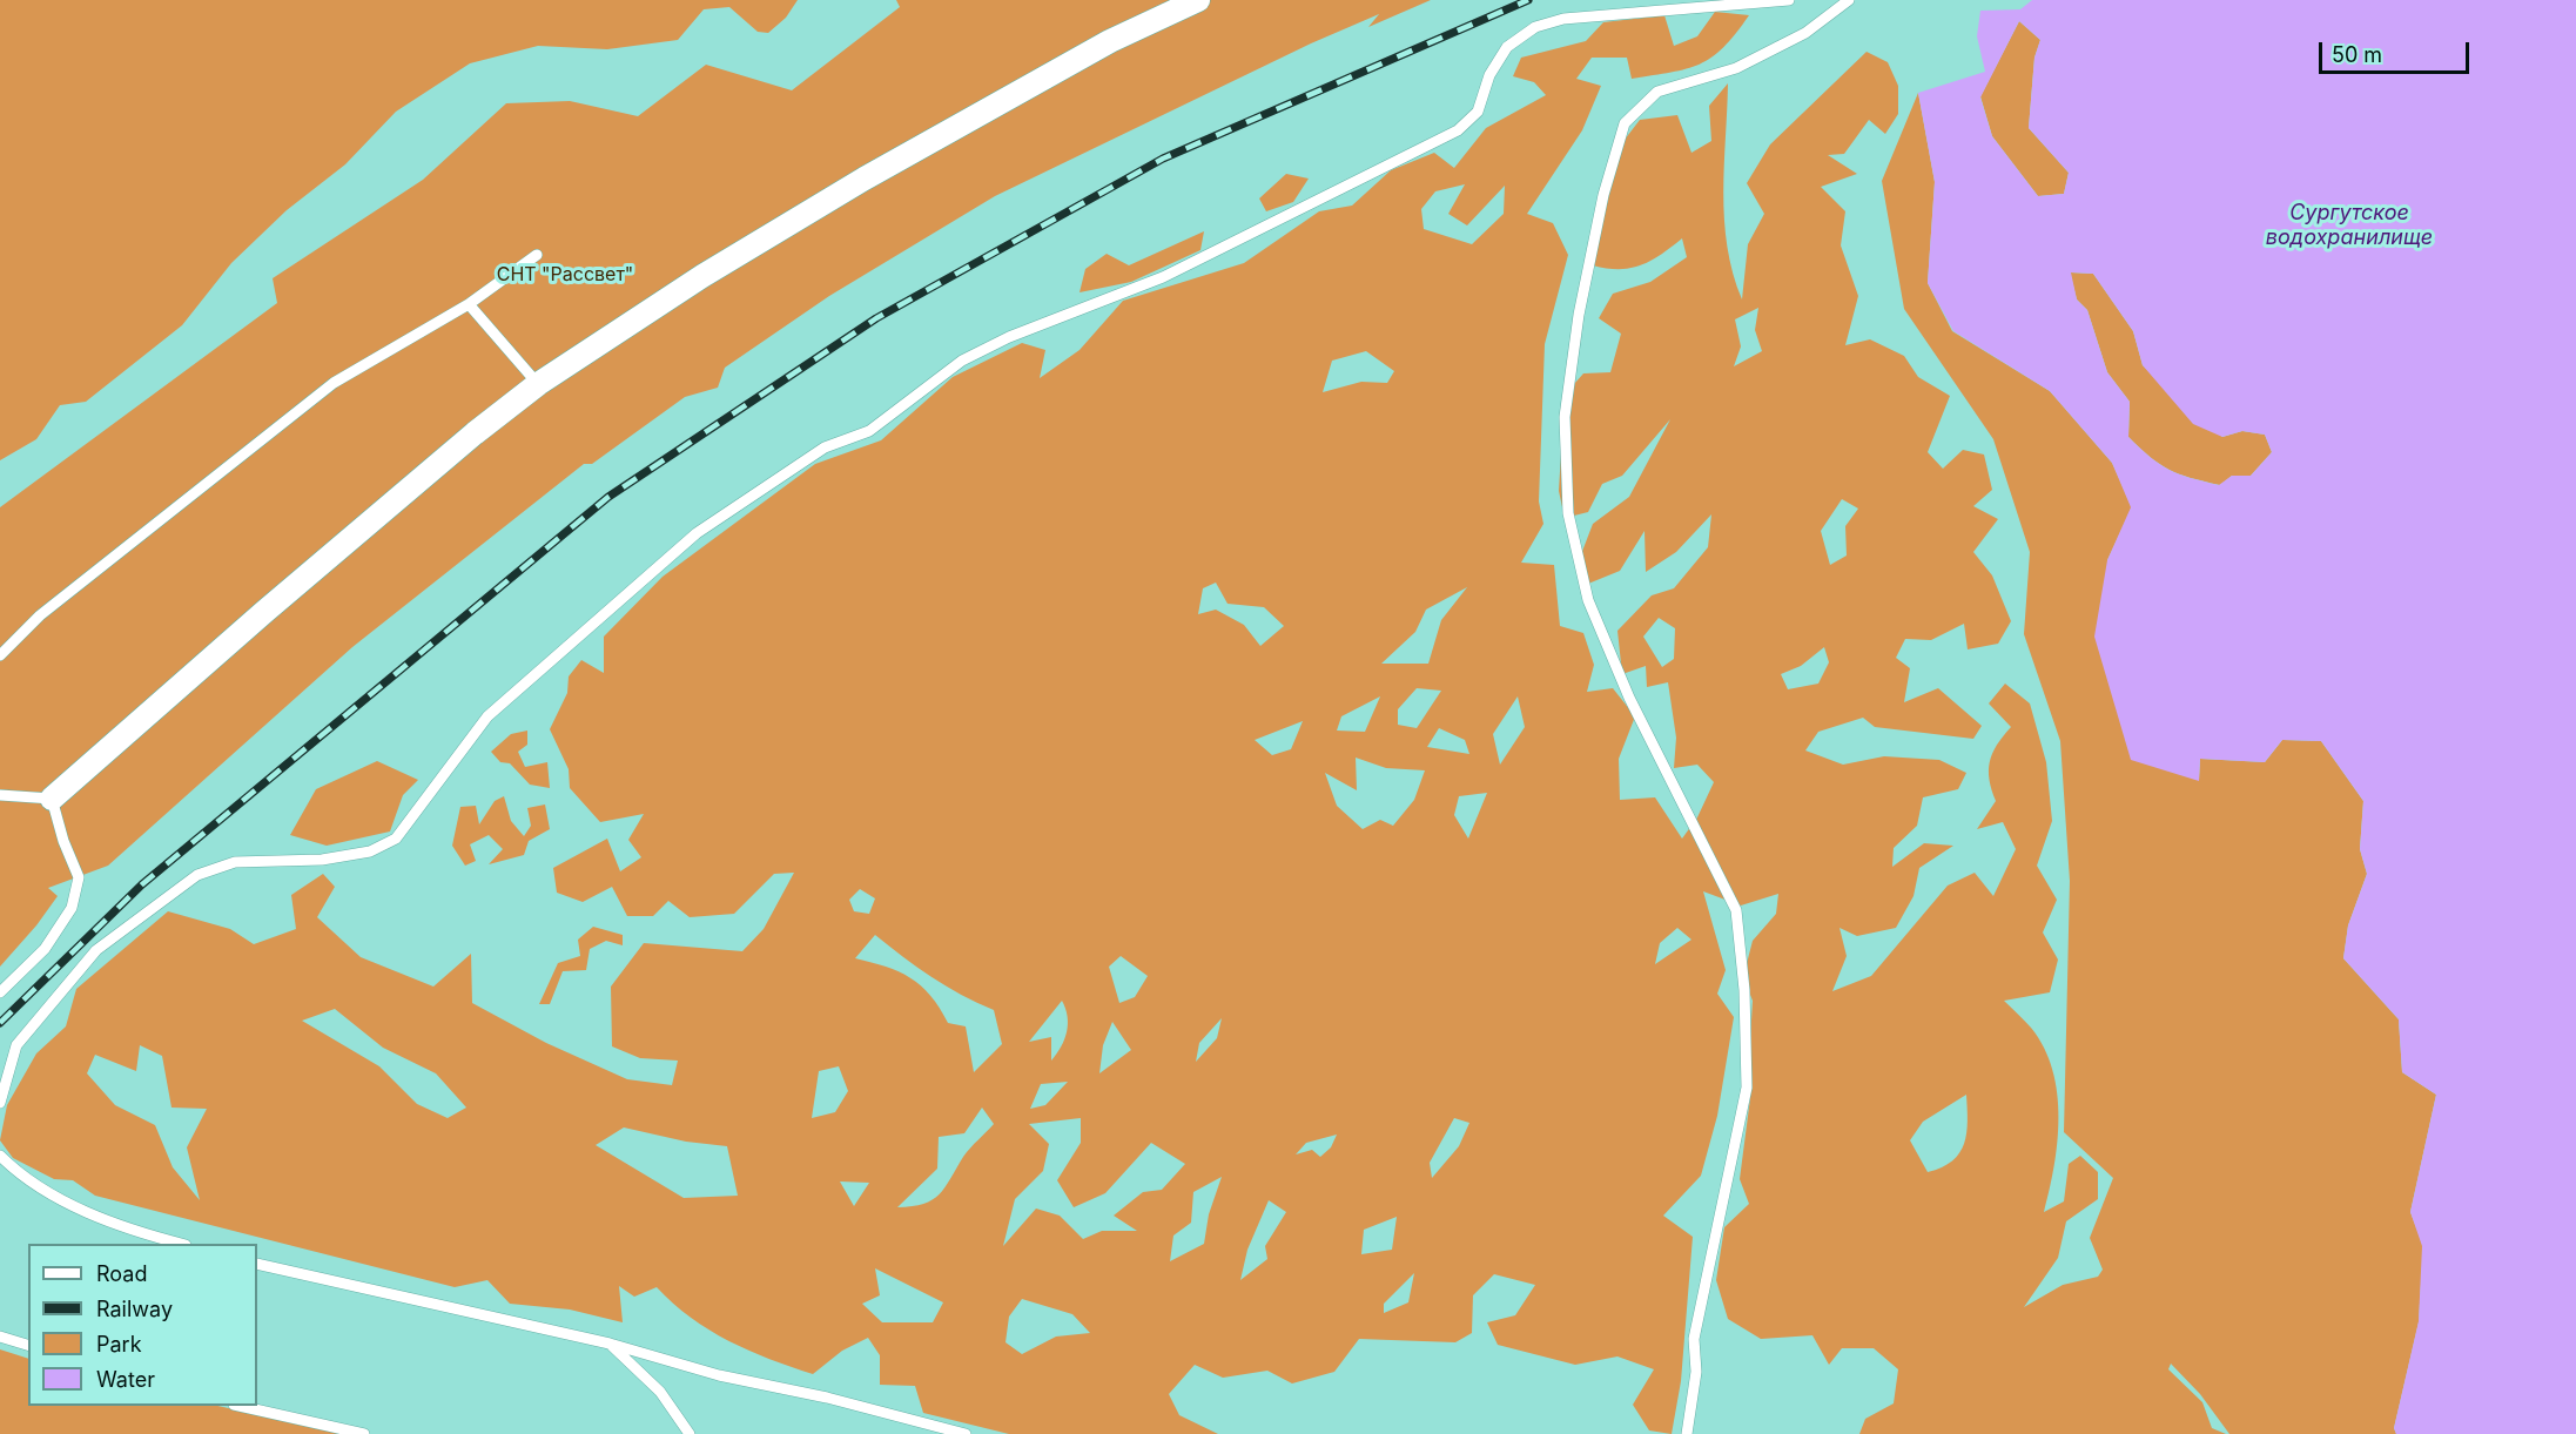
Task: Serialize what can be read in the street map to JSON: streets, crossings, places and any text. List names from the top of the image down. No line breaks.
{"water":["Сургутское водохранилище"],"parks":["СНТ \"Рассвет\""],"legend":["Road","Railway","Park","Water"],"scale_bar":"50 m"}
